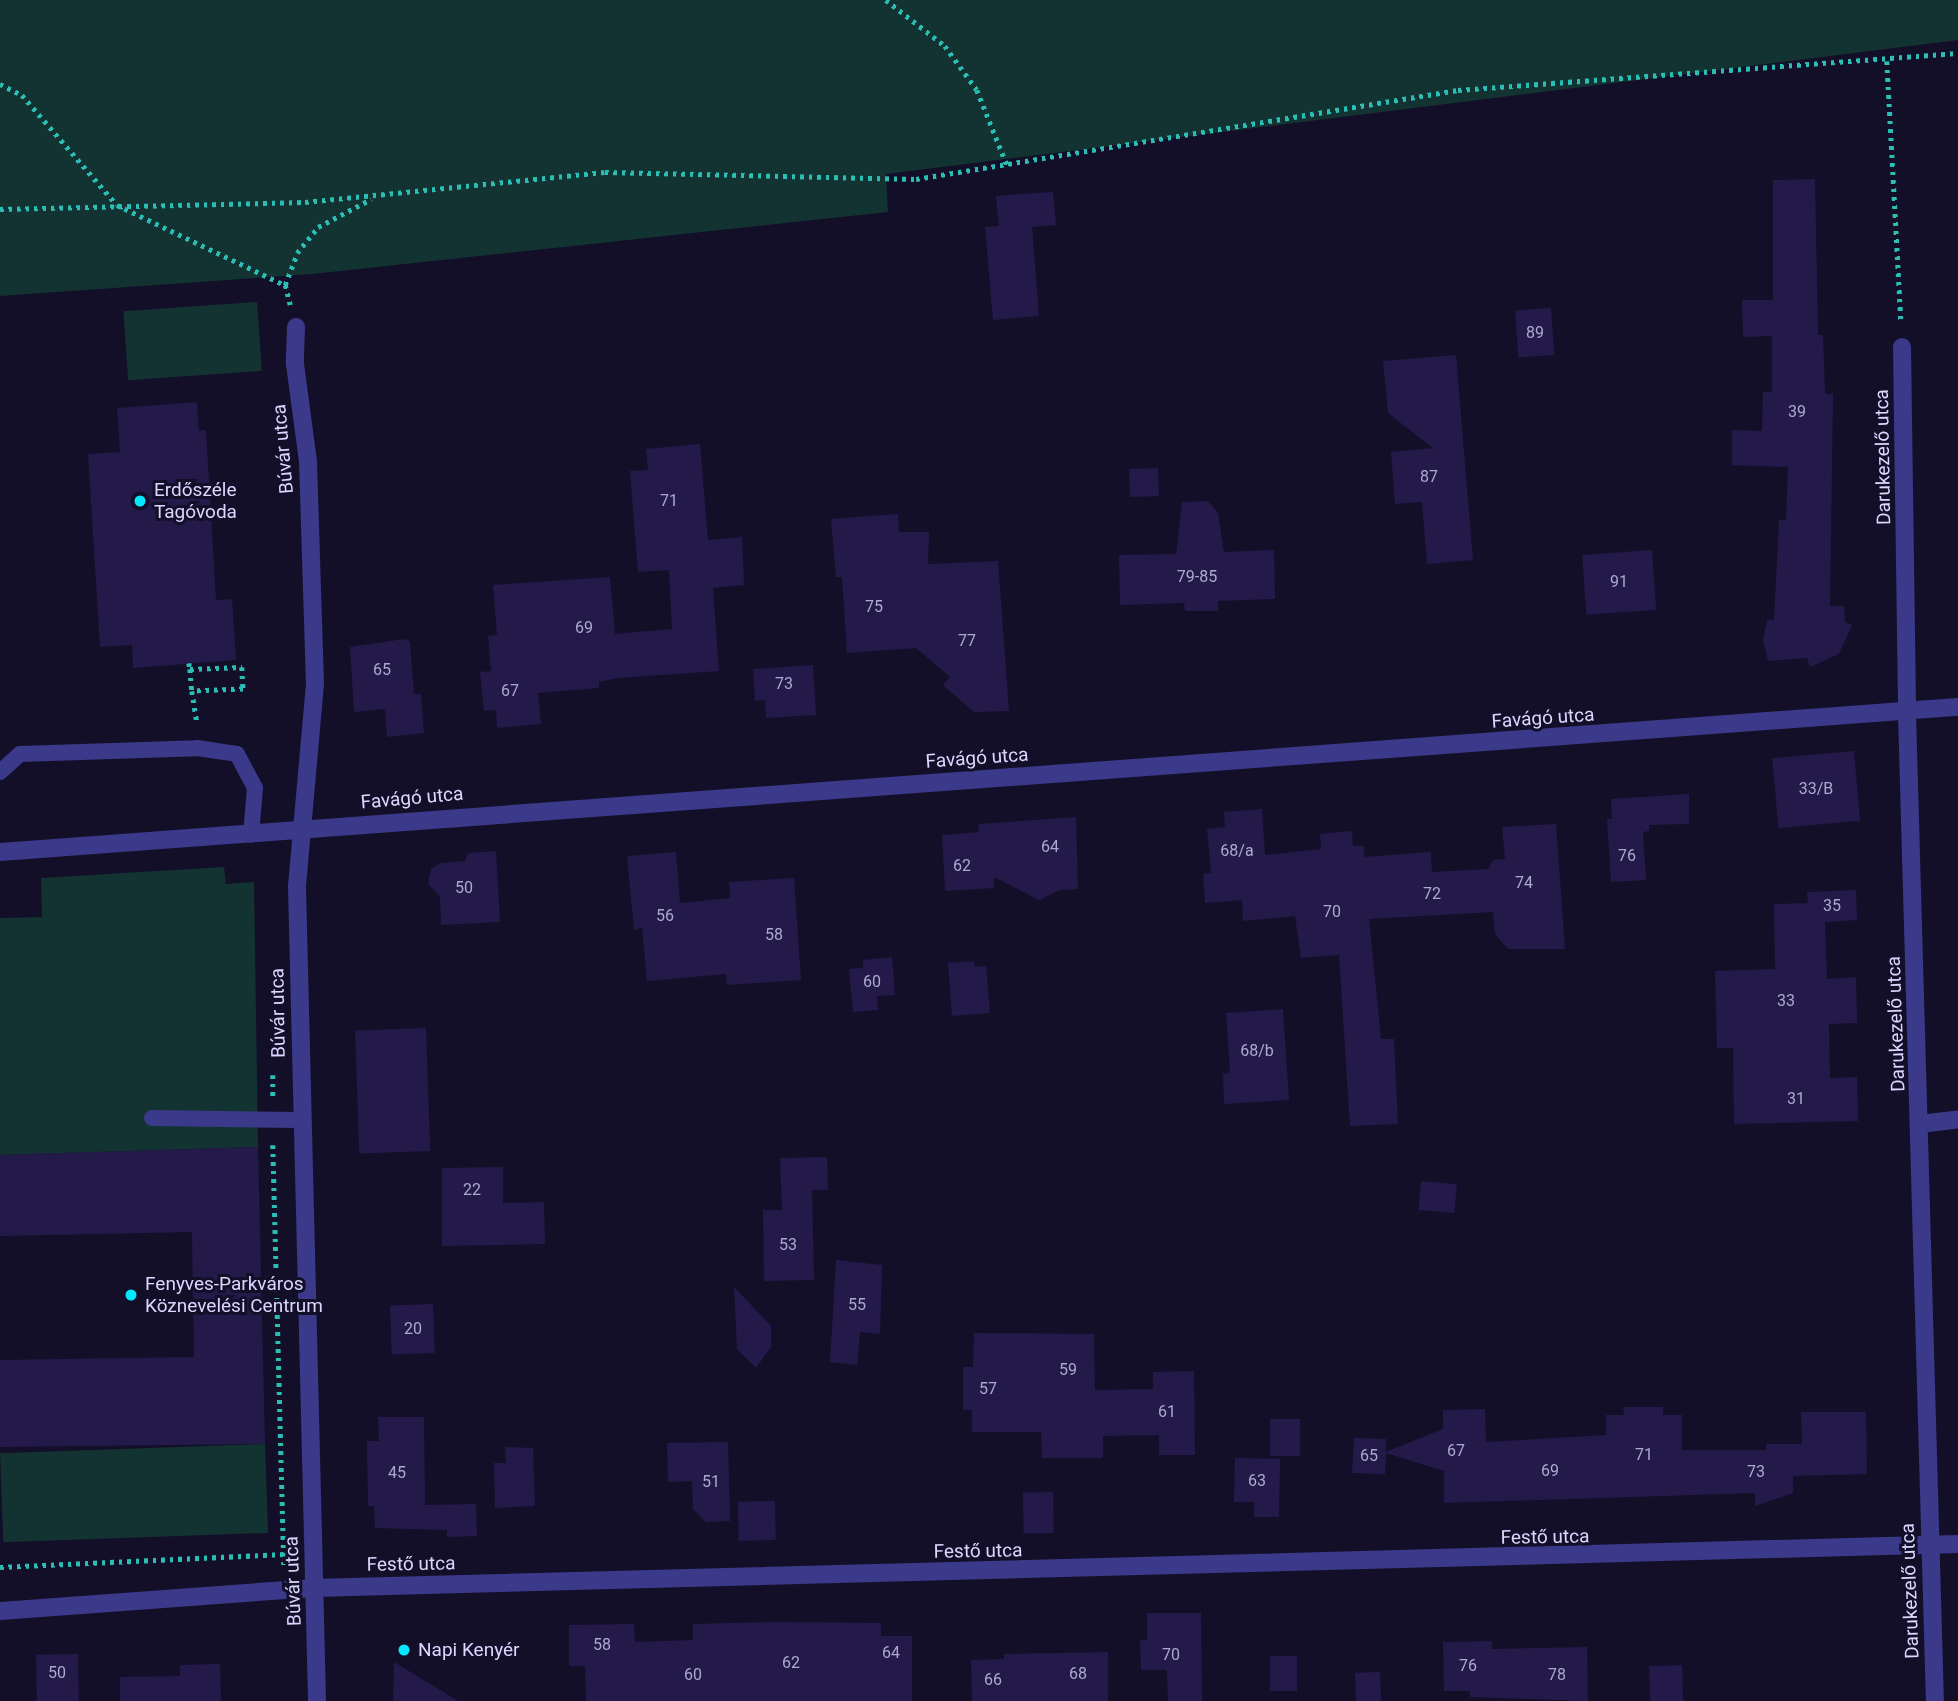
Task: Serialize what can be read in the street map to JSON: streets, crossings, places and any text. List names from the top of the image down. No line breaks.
{"streets":{"street":["Búvár utca","Darukezelő utca","Favágó utca","Festő utca"]},"crossings":[["Búvár utca","Favágó utca"],["Búvár utca","Festő utca"],["Darukezelő utca","Favágó utca"],["Darukezelő utca","Festő utca"]],"places":["Erdőszéle Tagóvoda","Fenyves-Parkváros Köznevelési Centrum","Napi Kenyér"],"house_numbers":["89","39","87","71","79-85","91","75","69","77","65","73","67","33/B","64","68/a","76","62","74","50","72","35","70","56","58","60","33","68/b","31","22","53","55","20","59","57","61","67","71","65","69","73","45","63","51","58","64","70","62","76","50","68","60","78","66"]}
